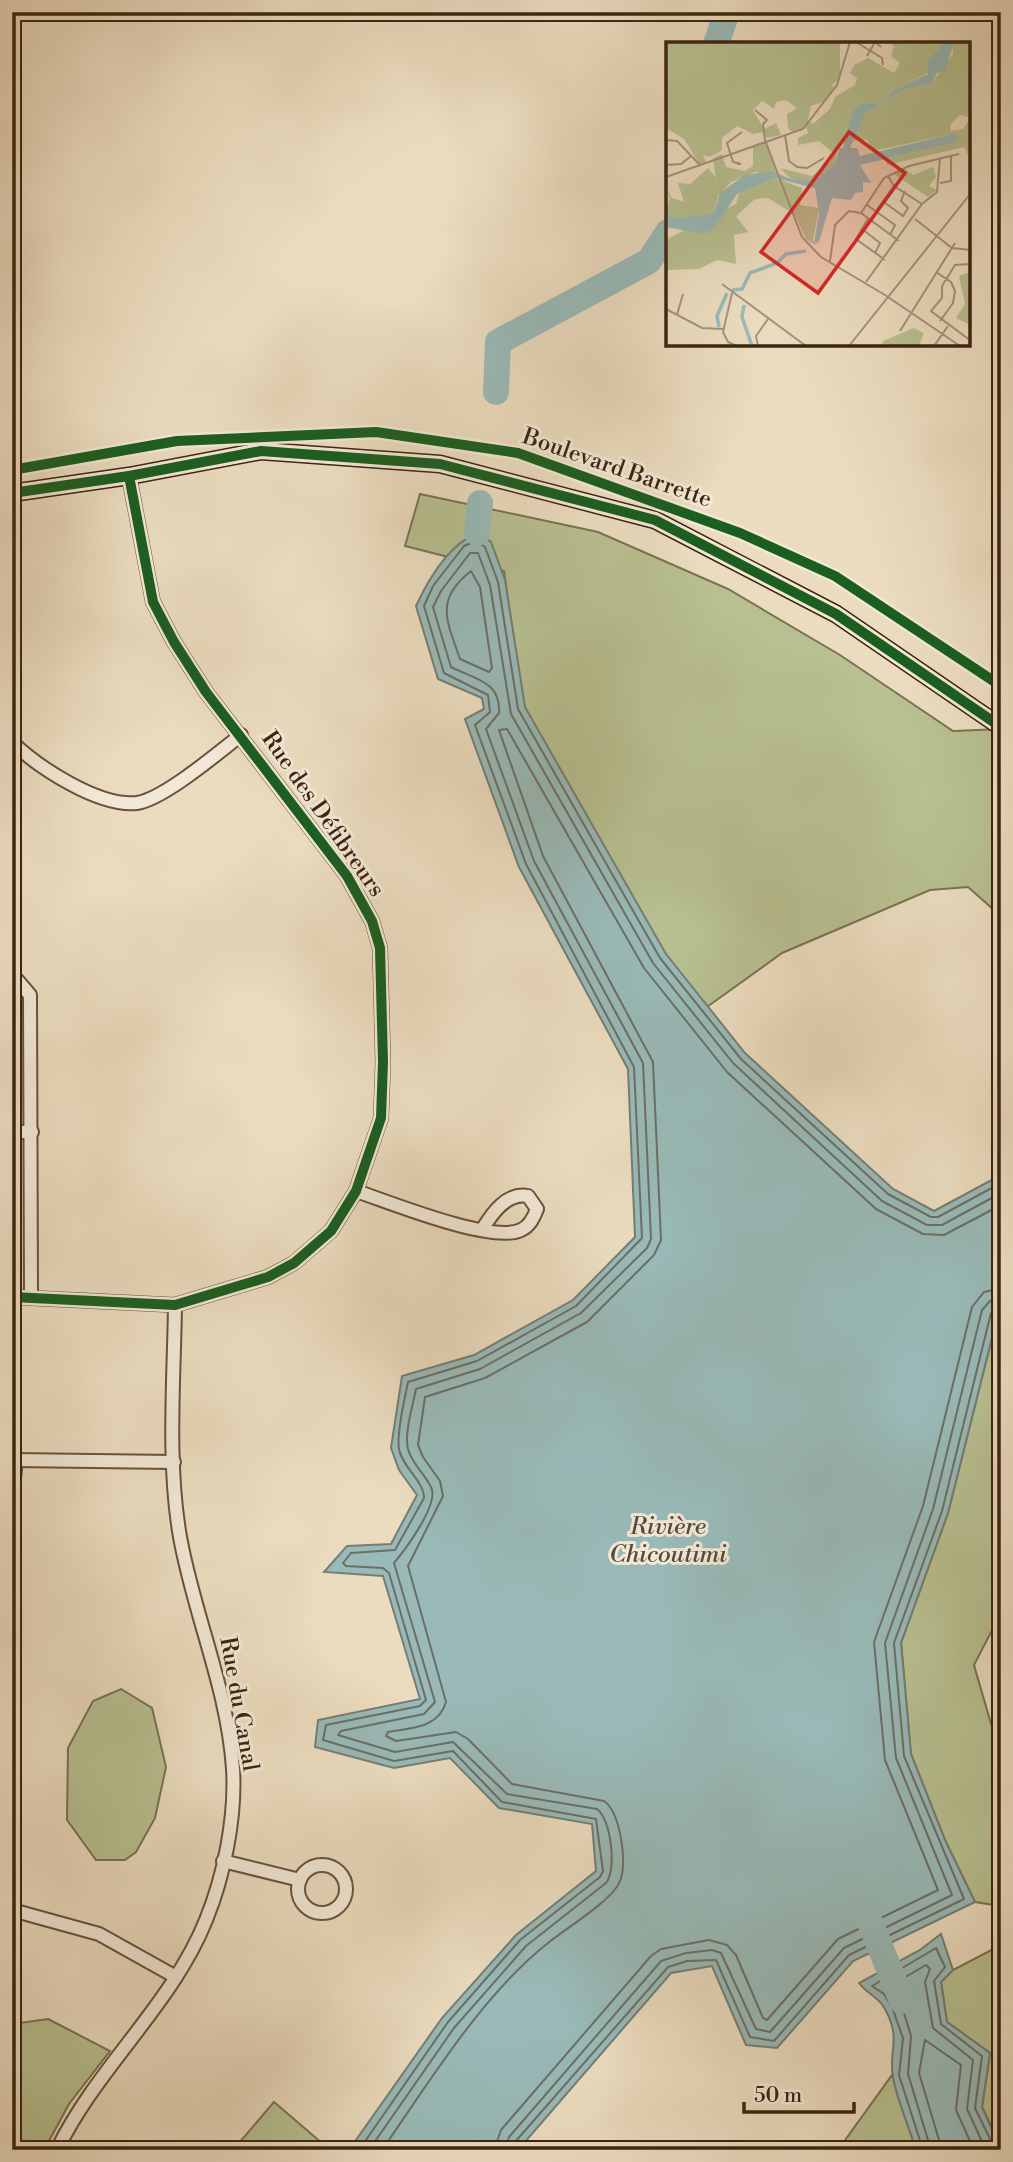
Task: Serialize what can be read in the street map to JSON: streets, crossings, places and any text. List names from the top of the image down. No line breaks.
{"streets":{"street":["Boulevard Barrette","Rue des Défibreurs","Rue du Canal"]},"crossings":[["Boulevard Barrette","Rue des Défibreurs"],["Rue des Défibreurs","Rue du Canal"]],"water":["Rivière Chicoutimi"],"scale_bar":"50 m"}
